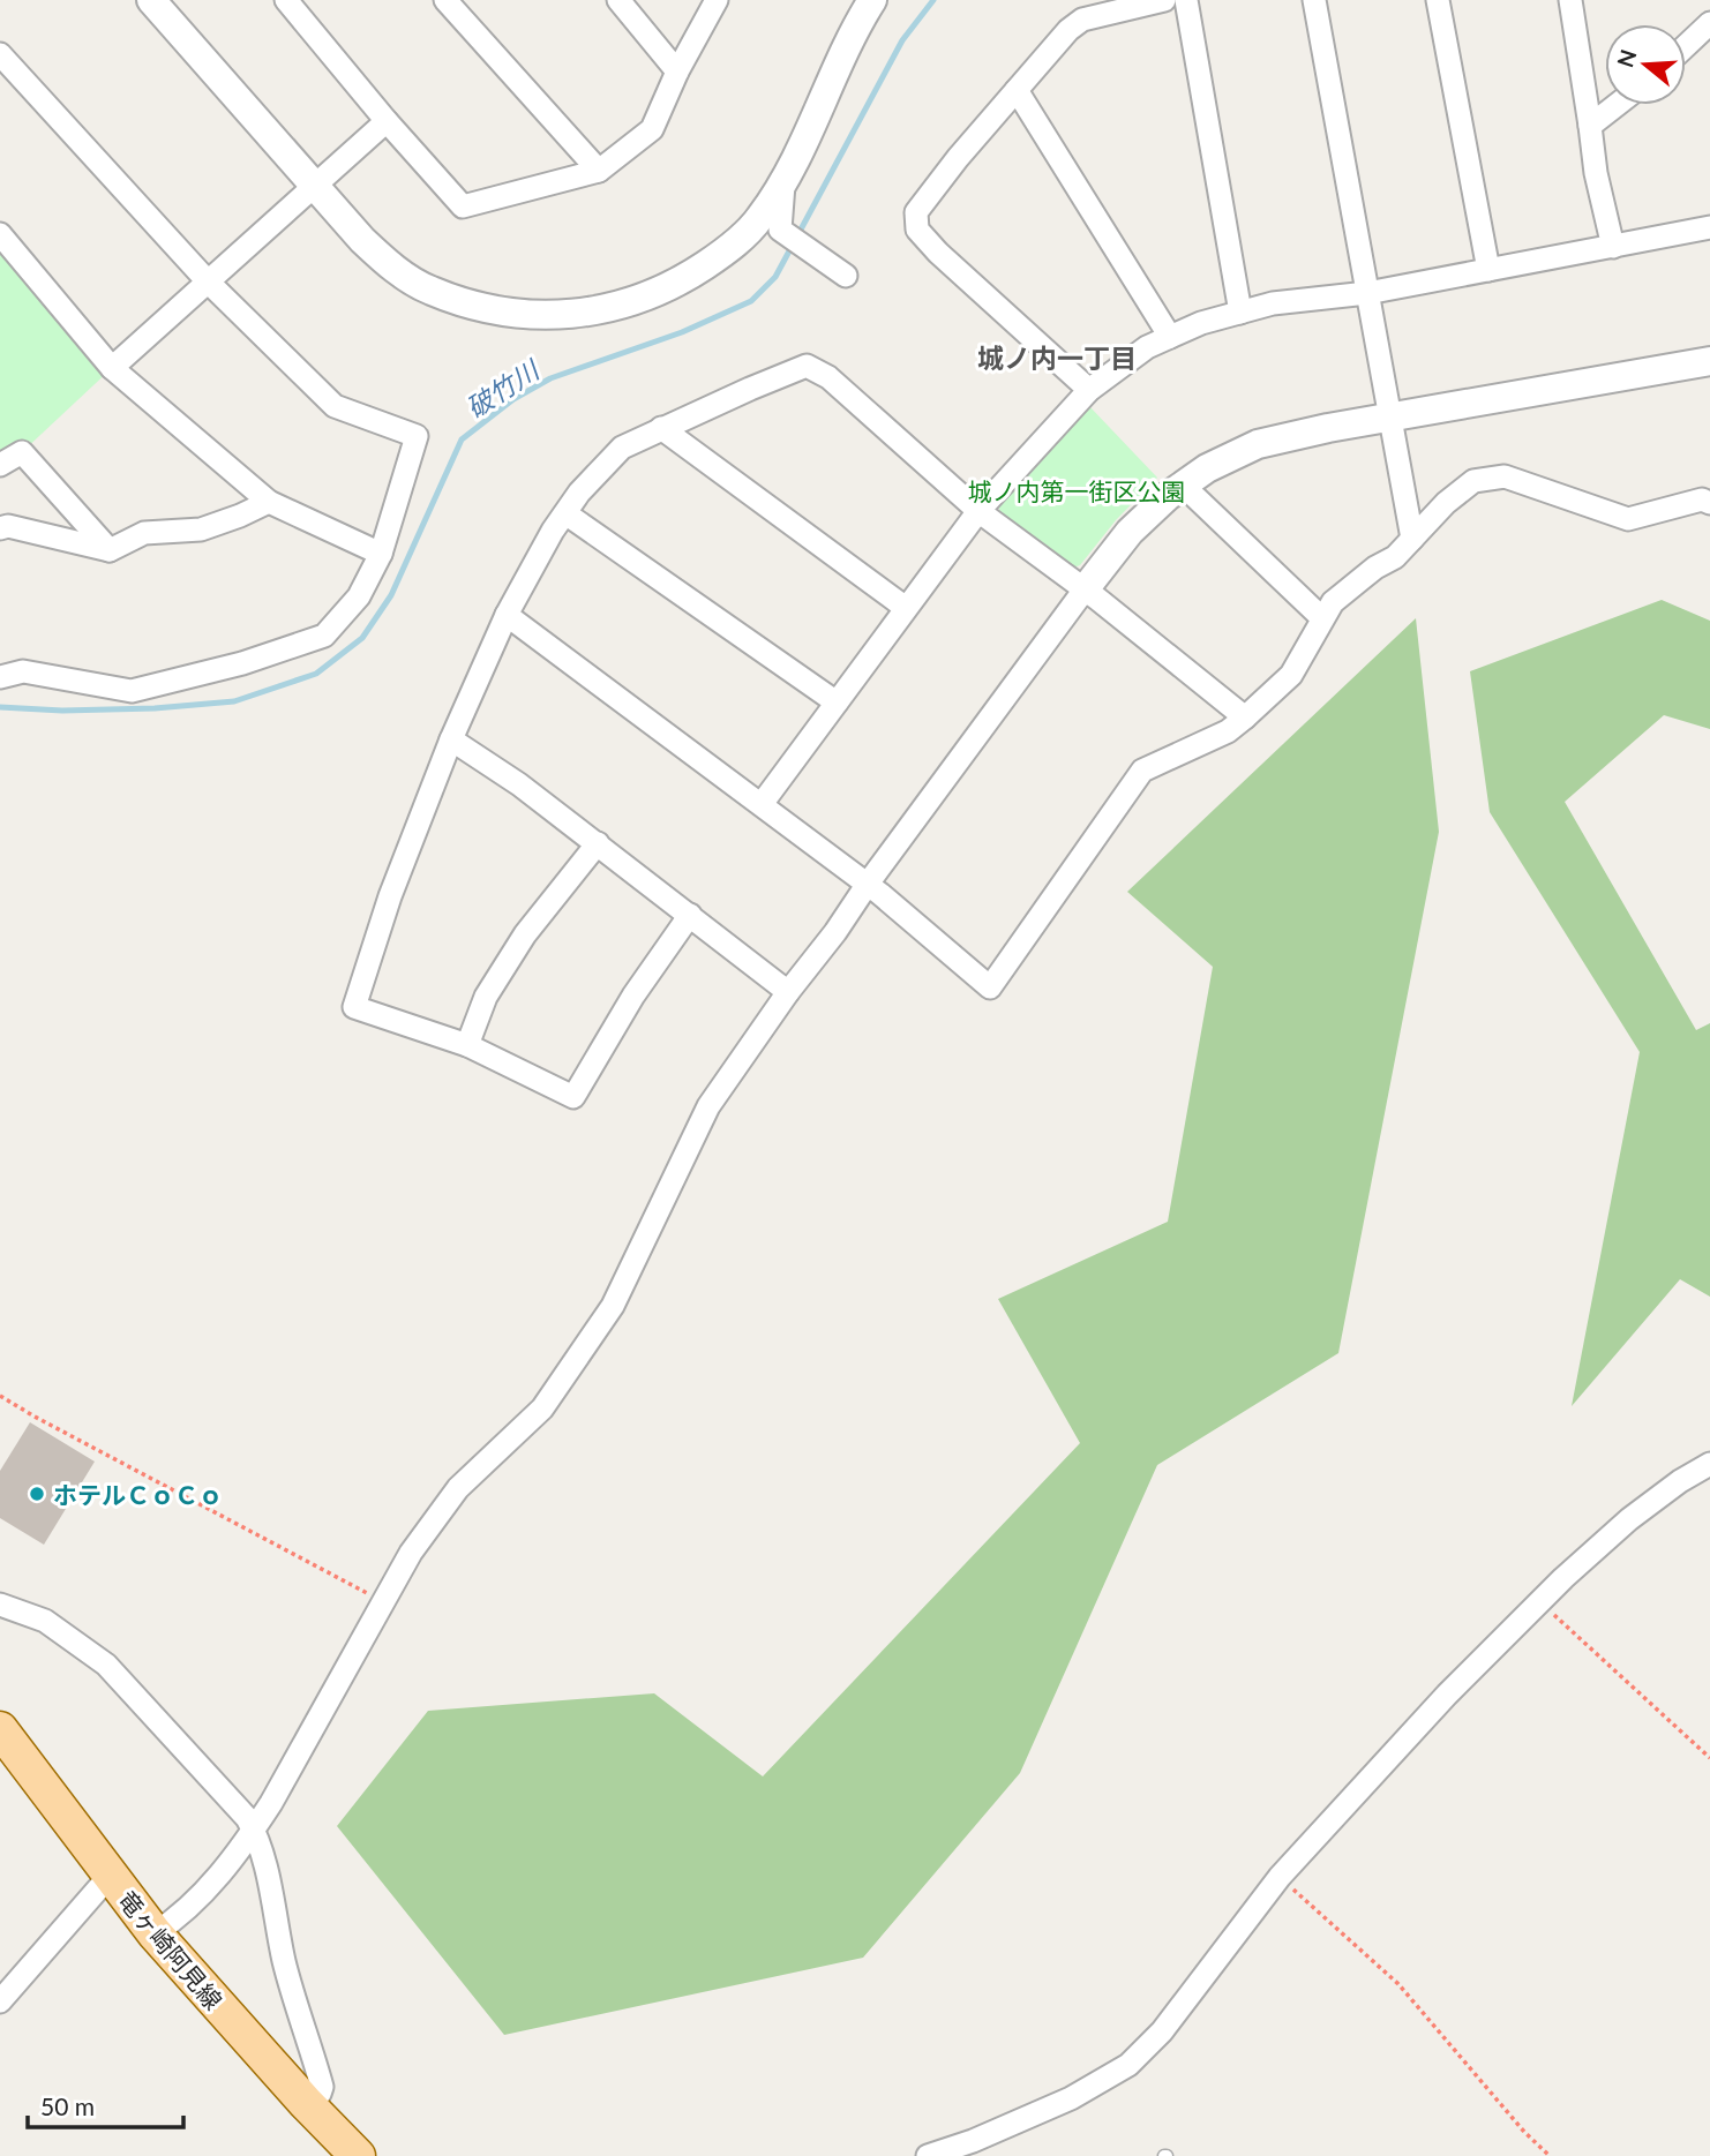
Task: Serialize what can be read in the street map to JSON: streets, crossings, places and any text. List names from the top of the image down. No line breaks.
{"streets":{"main road":["竜ヶ崎阿見線"]},"districts":["城ノ内一丁目"],"water":["破竹川"],"parks":["城ノ内第一街区公園"],"places":["ホテルＣｏＣｏ"],"scale_bar":"50 m","north":"left"}
